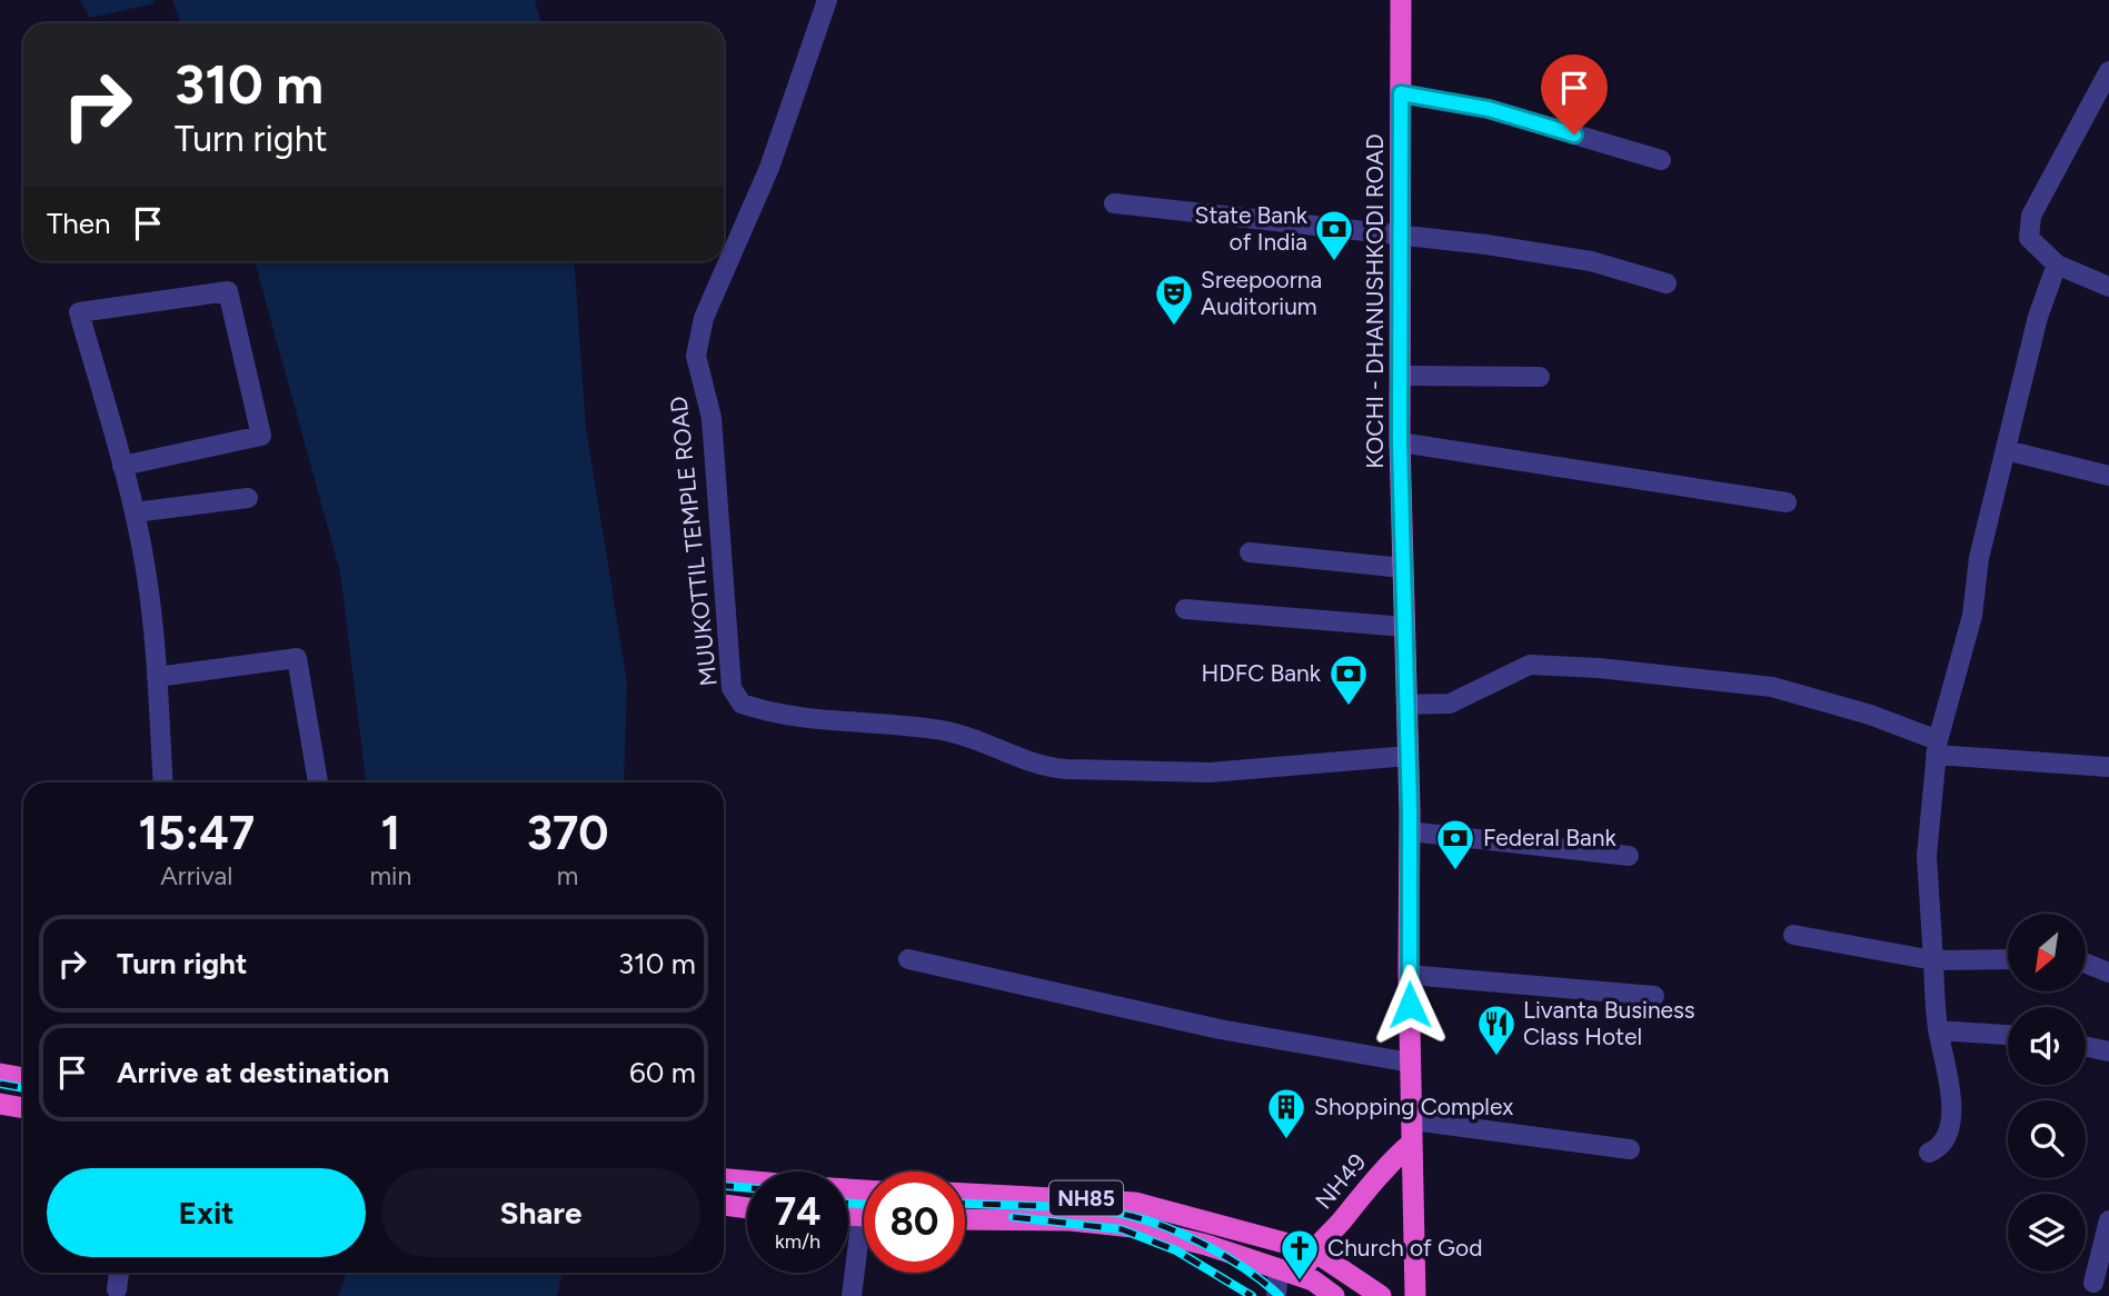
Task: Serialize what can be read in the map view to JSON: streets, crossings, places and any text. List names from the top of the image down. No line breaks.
{"streets":{"highway":["KOCHI - DHANUSHKODI ROAD","NH49","NH85"],"street":["MUUKOTTIL TEMPLE ROAD"]},"crossings":[["KOCHI - DHANUSHKODI ROAD","MUUKOTTIL TEMPLE ROAD"],["KOCHI - DHANUSHKODI ROAD","NH49"],["NH49","NH85"]],"places":{"bank":["State Bank of India","HDFC Bank","Federal Bank"],"theatre":["Sreepoorna Auditorium"],"restaurant":["Livanta Business Class Hotel"],"building":["Shopping Complex"],"church":["Church of God"]},"north":"bottom left","page":{"turn":["310 m","Turn right"],"then":"Then","eta":["15:47","Arrival","1","min","370","m"],"list":[{"name":"Turn right","value":"310 m"},{"name":"Arrive at destination","value":"60 m"}],"buttons":["Exit","Share"],"speed":"74 km/h","limit":"80"}}
